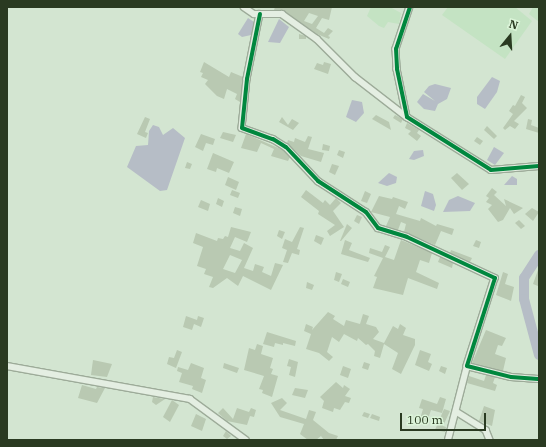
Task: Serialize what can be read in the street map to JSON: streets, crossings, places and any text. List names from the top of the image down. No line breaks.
{"scale_bar":"100 m","north":"top"}
